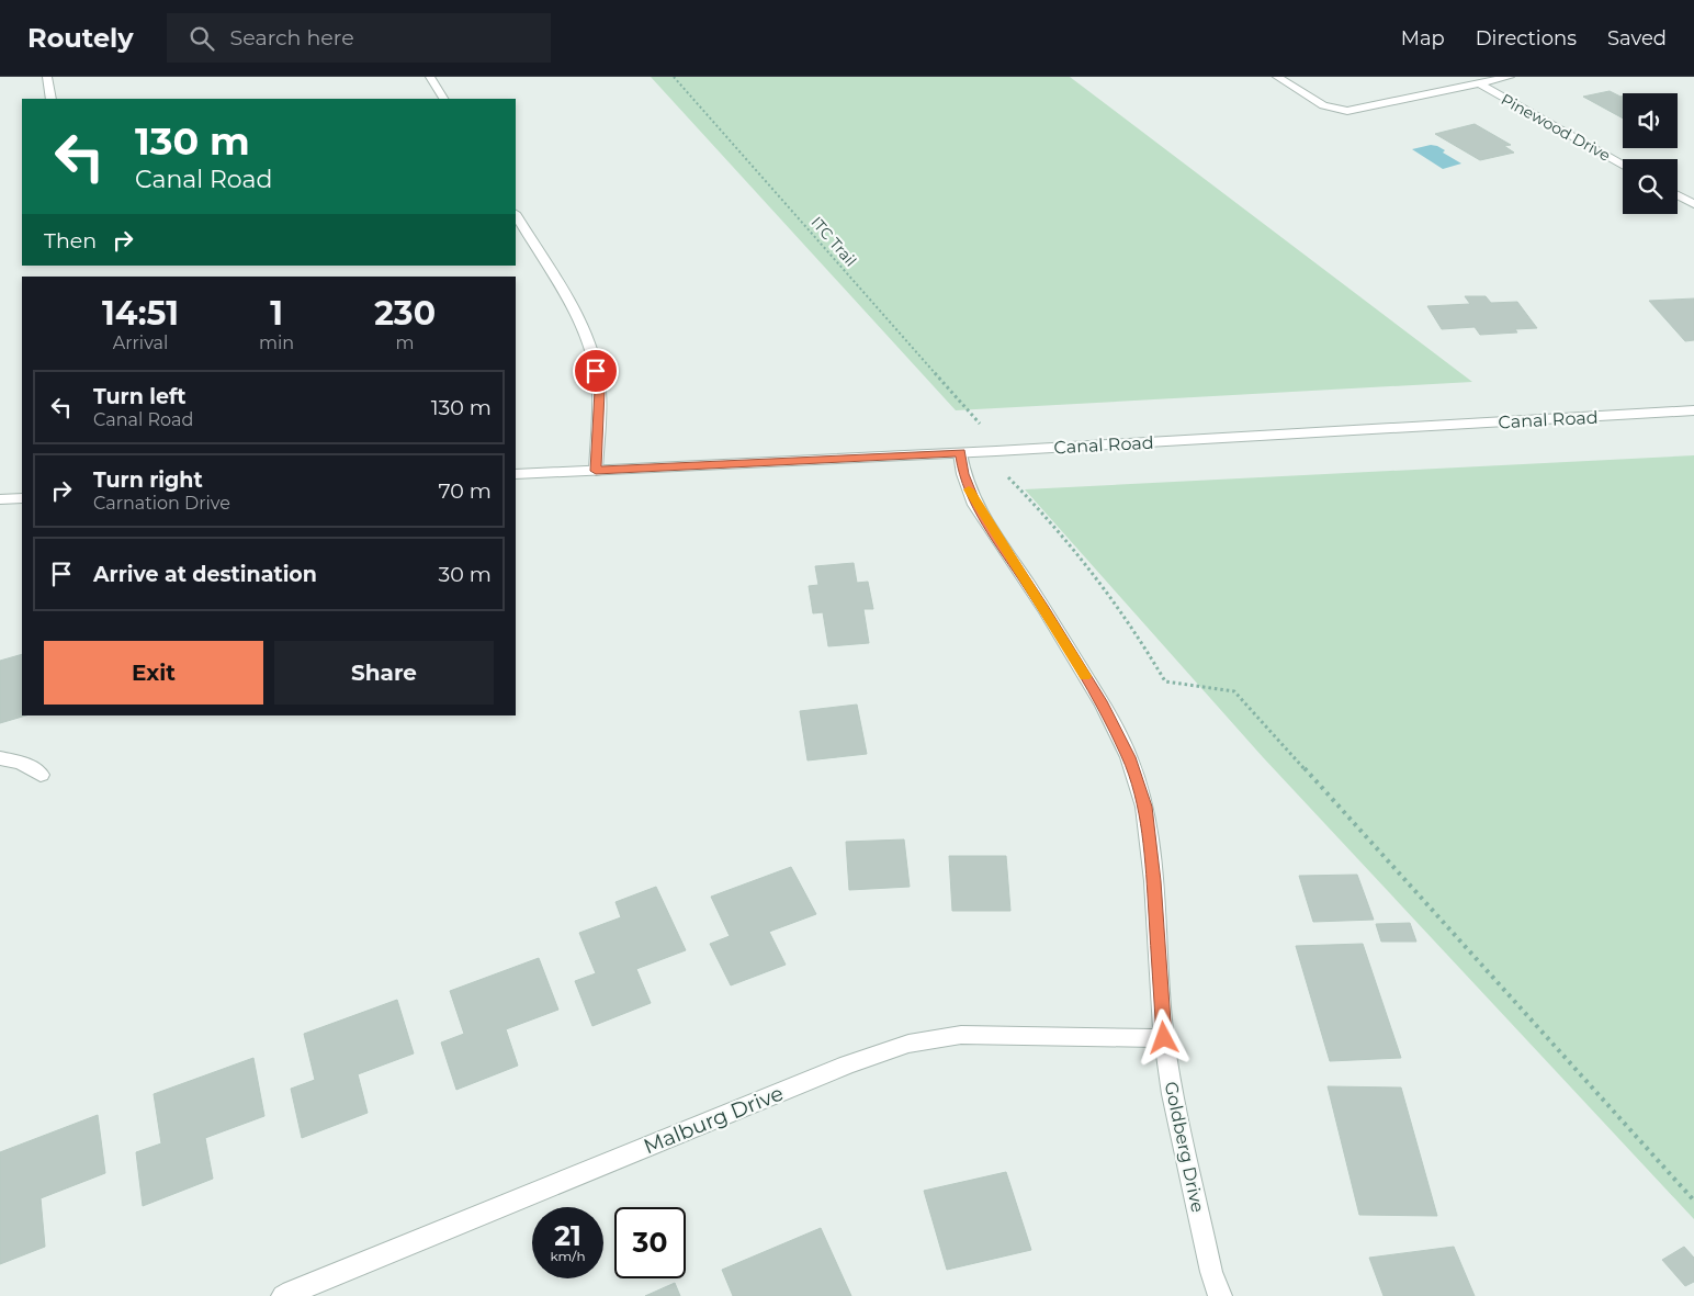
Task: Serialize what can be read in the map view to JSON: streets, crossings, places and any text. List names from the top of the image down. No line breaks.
{"streets":{"street":["Pinewood Drive","Canal Road","Malburg Drive","Goldberg Drive"],"path":["ITC Trail"]},"crossings":[["Canal Road","Goldberg Drive"],["Malburg Drive","Goldberg Drive"]],"page":{"header":"Routely","search":"Search here","nav":["Map","Directions","Saved"],"turn":["130 m","Canal Road"],"then":"Then","eta":["14:51","Arrival","1","min","230","m"],"list":[{"name":"Turn left","note":"Canal Road","value":"130 m"},{"name":"Turn right","note":"Carnation Drive","value":"70 m"},{"name":"Arrive at destination","value":"30 m"}],"buttons":["Exit","Share"],"speed":"21 km/h","limit":"30"}}
